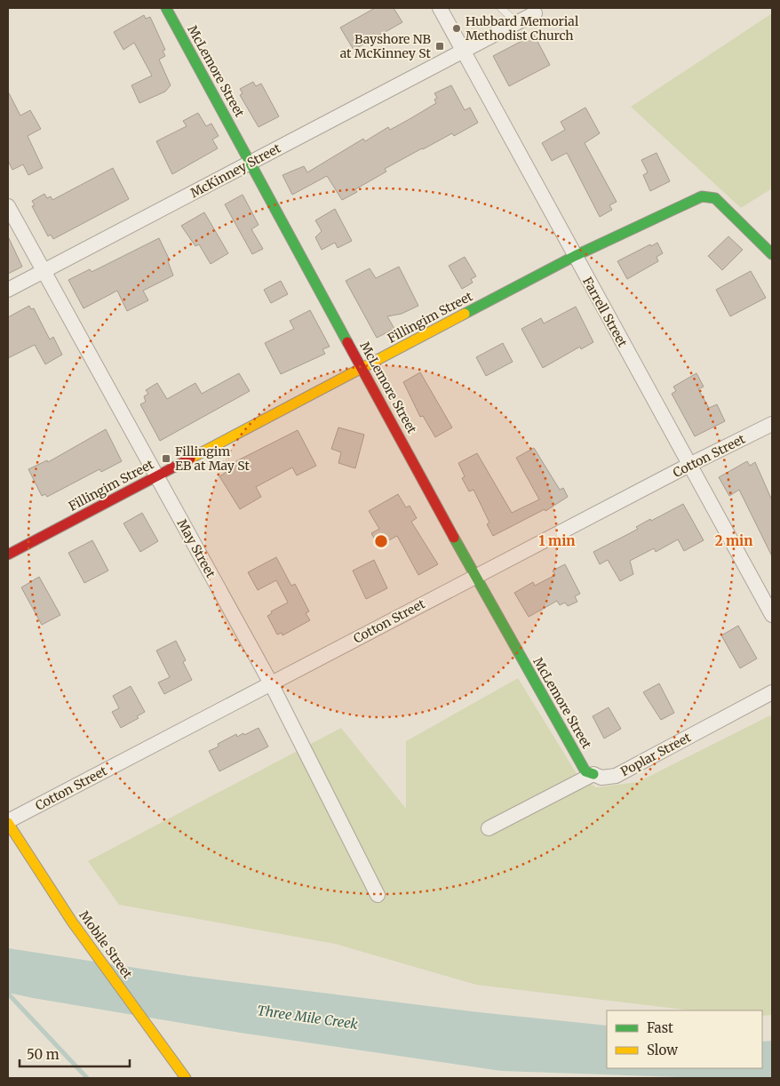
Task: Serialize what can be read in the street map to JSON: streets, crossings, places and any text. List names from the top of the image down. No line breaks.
{"streets":{"street":["McLemore Street","McKinney Street","Farrell Street","Fillingim Street","Cotton Street","May Street","Poplar Street","Mobile Street"]},"crossings":[["McLemore Street","McKinney Street"],["McLemore Street","Fillingim Street"],["McLemore Street","Cotton Street"],["McLemore Street","Poplar Street"],["McKinney Street","Farrell Street"],["McKinney Street","May Street"],["Farrell Street","Fillingim Street"],["Farrell Street","Cotton Street"],["Fillingim Street","May Street"],["Cotton Street","May Street"],["Cotton Street","Mobile Street"]],"water":["Three Mile Creek"],"places":{"other":["Hubbard Memorial Methodist Church"],"transit":["Bayshore NB at McKinney St","Fillingim EB at May St"]},"legend":["Fast","Slow"],"scale_bar":"50 m","rings":["1 min","2 min"]}
